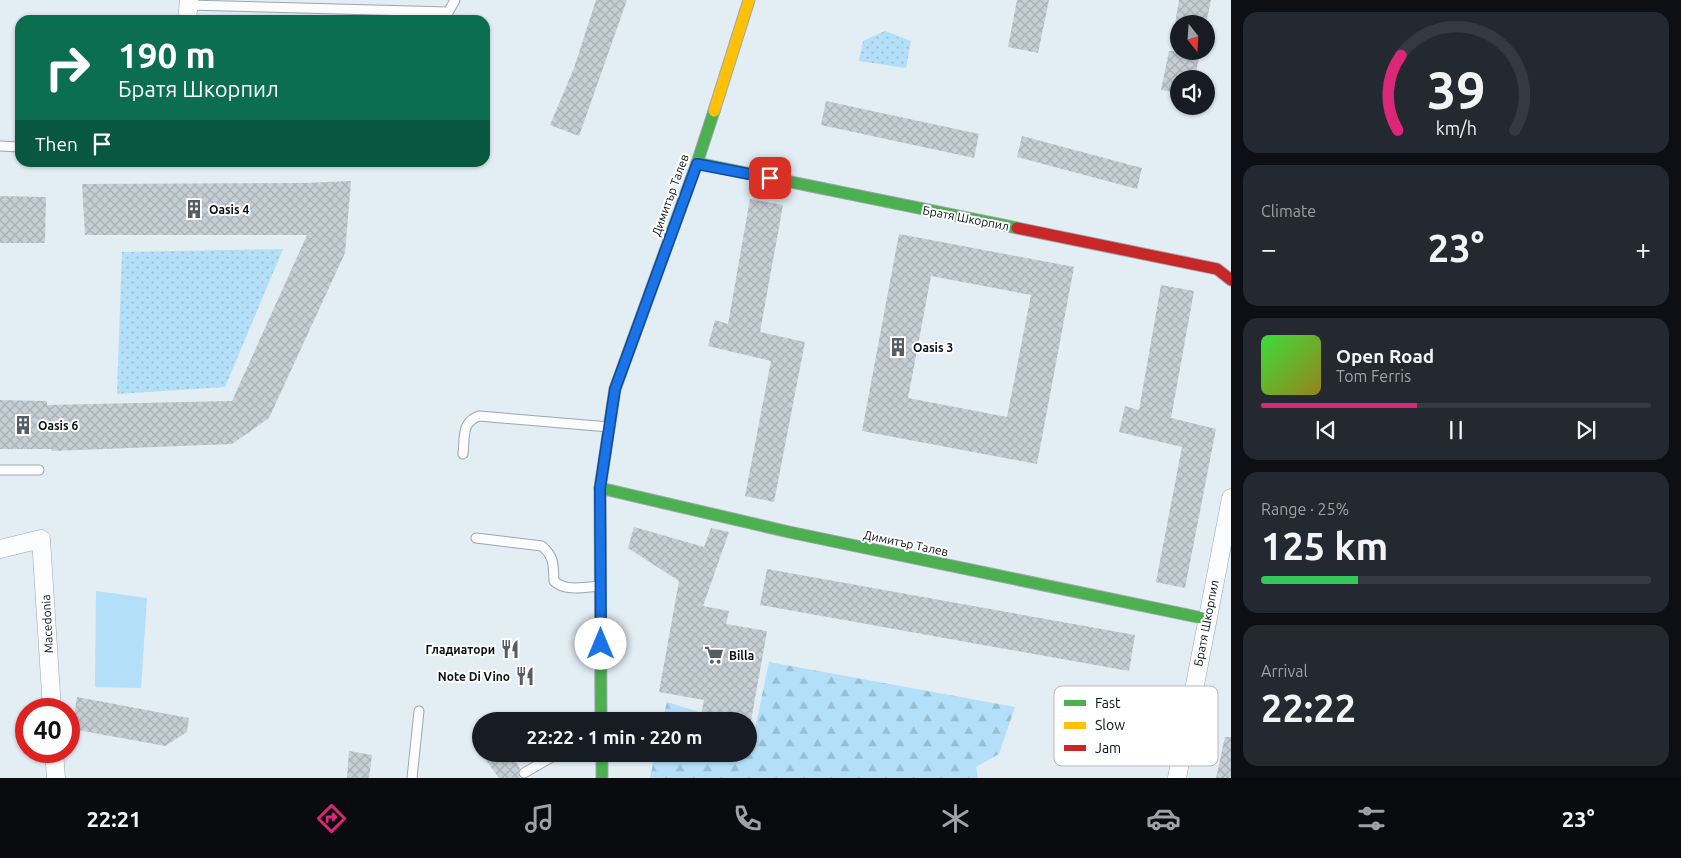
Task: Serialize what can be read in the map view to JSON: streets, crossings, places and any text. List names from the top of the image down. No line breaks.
{"streets":{"street":["Димитър Талев","Братя Шкорпил","Macedonia"]},"crossings":[["Димитър Талев","Братя Шкорпил"]],"places":{"building":["Oasis 4","Oasis 3","Oasis 6"],"restaurant":["Гладиатори","Note Di Vino"],"supermarket":["Billa"]},"legend":["Fast","Slow","Jam"],"north":"bottom","page":{"turn":["190 m","Братя Шкорпил"],"then":"Then","tile":["Climate",["Range · 25%","125 km"],["Arrival","22:22"]],"heat":["−","23°","+"],"song":["Open Road","Tom Ferris"],"limit":"40","trip":"22:22 · 1 min · 220 m","tabs":["22:21","23°"],"gauge":["39","km/h"]}}
